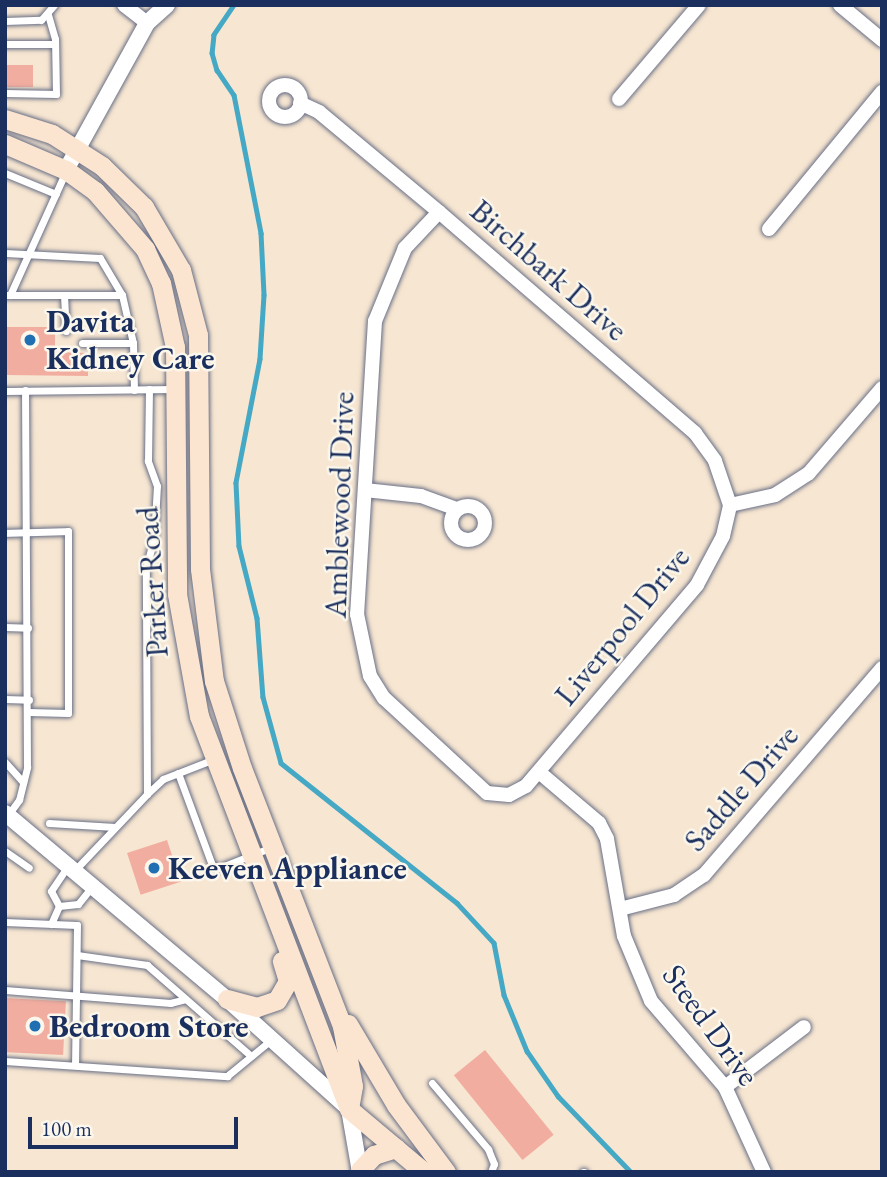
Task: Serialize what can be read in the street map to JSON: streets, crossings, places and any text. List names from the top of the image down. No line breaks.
{"streets":{"main road":["Parker Road"],"street":["Birchbark Drive","Amblewood Drive","Liverpool Drive","Saddle Drive","Steed Drive"]},"crossings":[["Birchbark Drive","Amblewood Drive"],["Birchbark Drive","Liverpool Drive"],["Amblewood Drive","Liverpool Drive"],["Amblewood Drive","Steed Drive"],["Liverpool Drive","Steed Drive"],["Saddle Drive","Steed Drive"]],"places":["Davita Kidney Care","Keeven Appliance","Bedroom Store"],"scale_bar":"100 m"}
